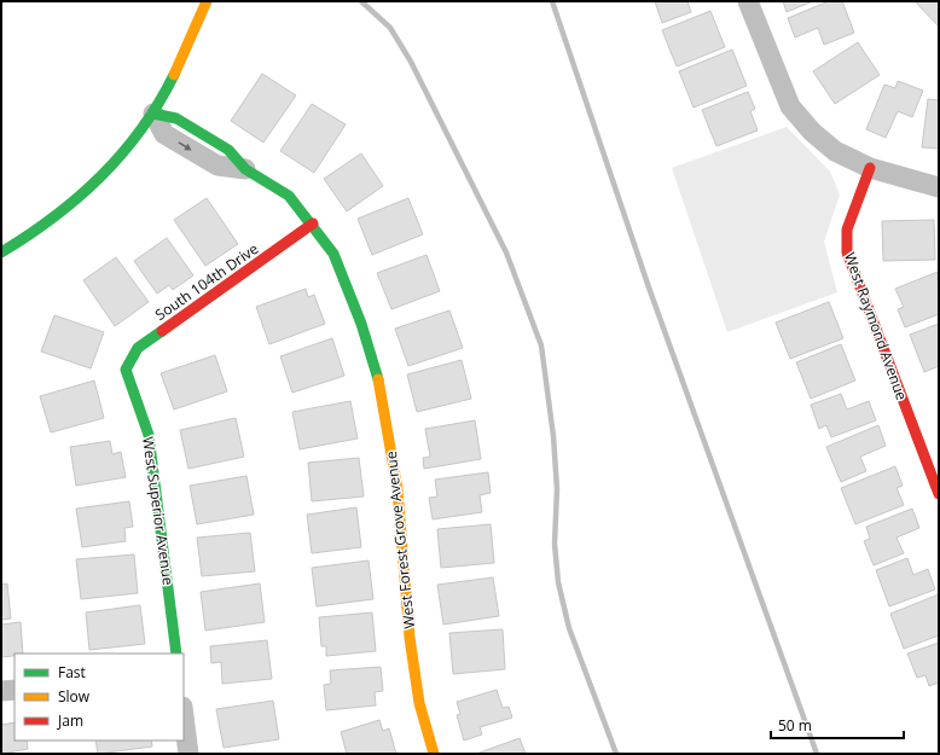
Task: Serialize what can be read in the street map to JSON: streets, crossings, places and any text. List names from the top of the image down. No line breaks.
{"streets":{"street":["South 104th Drive","West Raymond Avenue","West Superior Avenue","West Forest Grove Avenue"]},"crossings":[["South 104th Drive","West Superior Avenue"],["South 104th Drive","West Forest Grove Avenue"]],"legend":["Fast","Slow","Jam"],"scale_bar":"50 m"}
